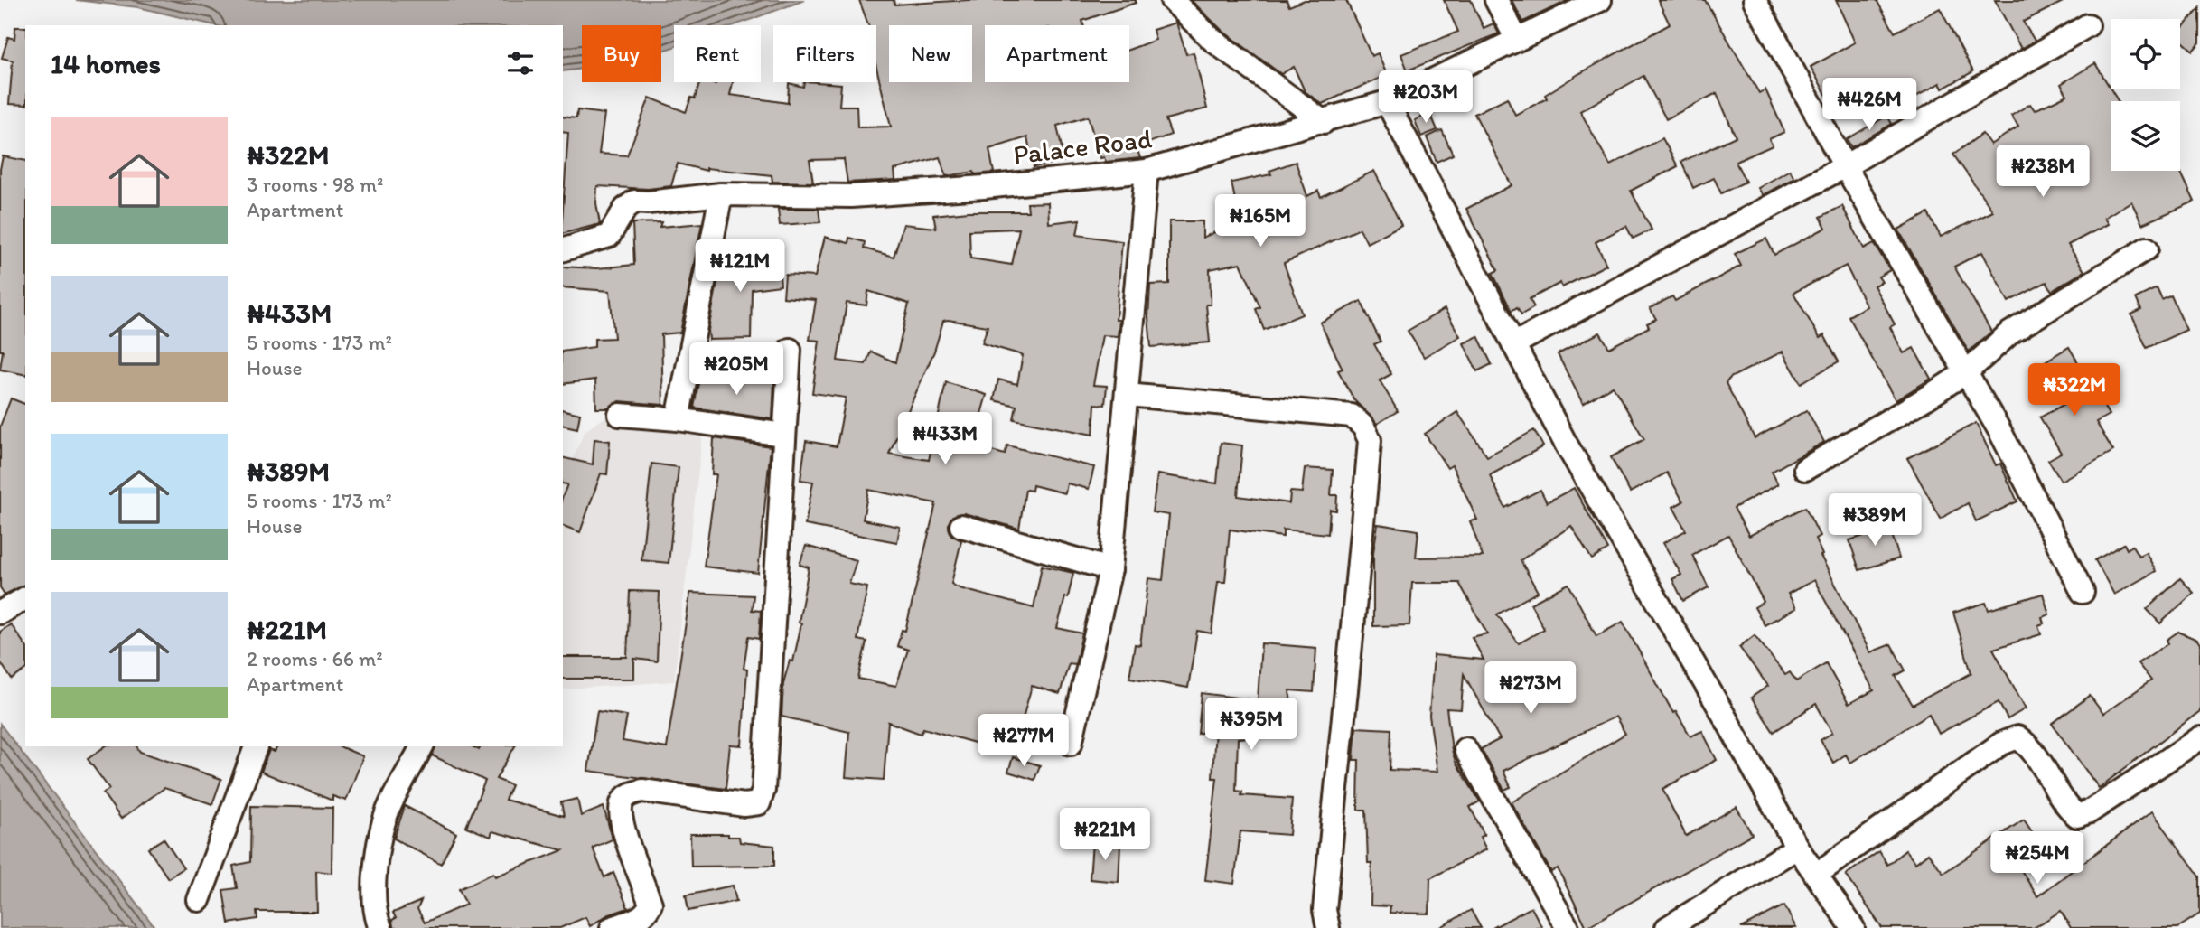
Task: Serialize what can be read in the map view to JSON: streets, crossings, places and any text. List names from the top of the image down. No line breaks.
{"streets":{"street":["Palace Road"]},"page":{"chip":["Buy","Rent","Filters","New","Apartment"],"heading":"14 homes","price":["₦203M","₦426M","₦238M","₦165M","₦121M","₦205M","₦322M","₦433M","₦389M","₦273M","₦395M","₦277M","₦221M","₦254M"],"list":[{"name":"₦322M","note":"3 rooms · 98 m² · Apartment"},{"name":"₦433M","note":"5 rooms · 173 m² · House"},{"name":"₦389M","note":"5 rooms · 173 m² · House"},{"name":"₦221M","note":"2 rooms · 66 m² · Apartment"}]}}
